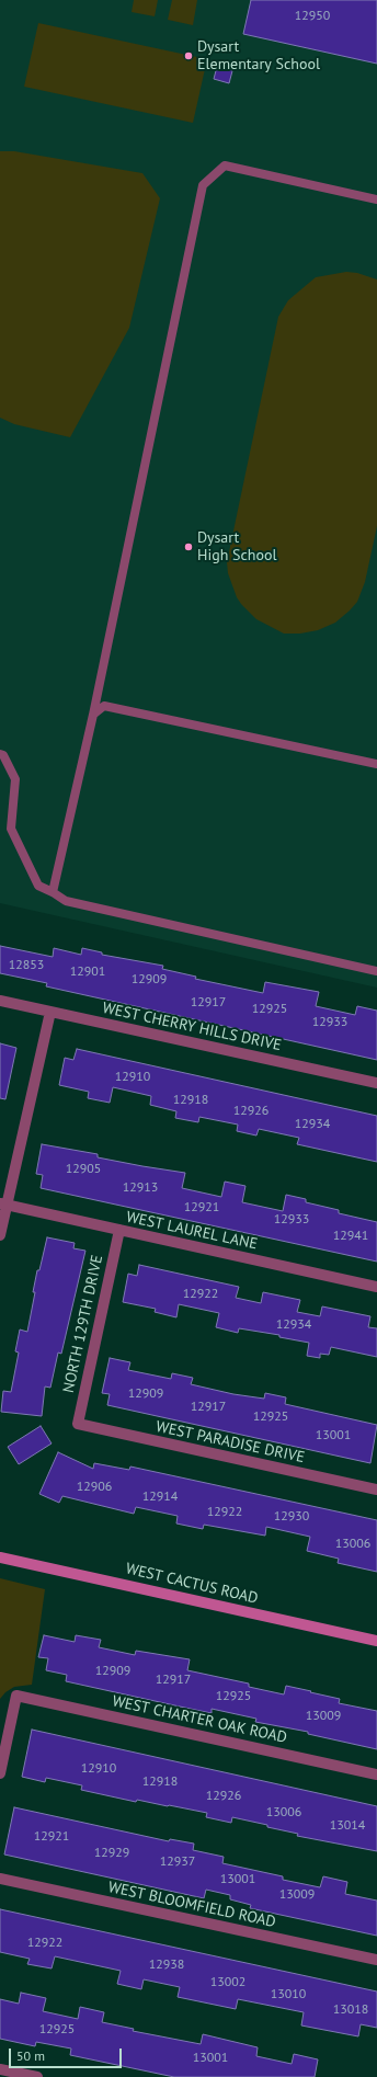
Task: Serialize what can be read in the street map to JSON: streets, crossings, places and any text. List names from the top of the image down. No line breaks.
{"streets":{"main road":["WEST CACTUS ROAD"],"street":["WEST CHERRY HILLS DRIVE","WEST LAUREL LANE","NORTH 129TH DRIVE","WEST PARADISE DRIVE","WEST CHARTER OAK ROAD","WEST BLOOMFIELD ROAD"]},"crossings":[["WEST LAUREL LANE","NORTH 129TH DRIVE"],["NORTH 129TH DRIVE","WEST PARADISE DRIVE"]],"places":["Dysart Elementary School","Dysart High School"],"house_numbers":["12950","12853","12901","12909","12917","12925","12933","12910","12918","12926","12934","12905","12913","12921","12933","12941","12922","12934","12909","12917","12925","13001","12906","12914","12922","12930","13006","12909","12917","12925","13009","12910","12918","12926","13006","13014","12921","12929","12937","13001","13009","12922","12938","13002","13010","13018","12925","13001"],"scale_bar":"50 m"}
